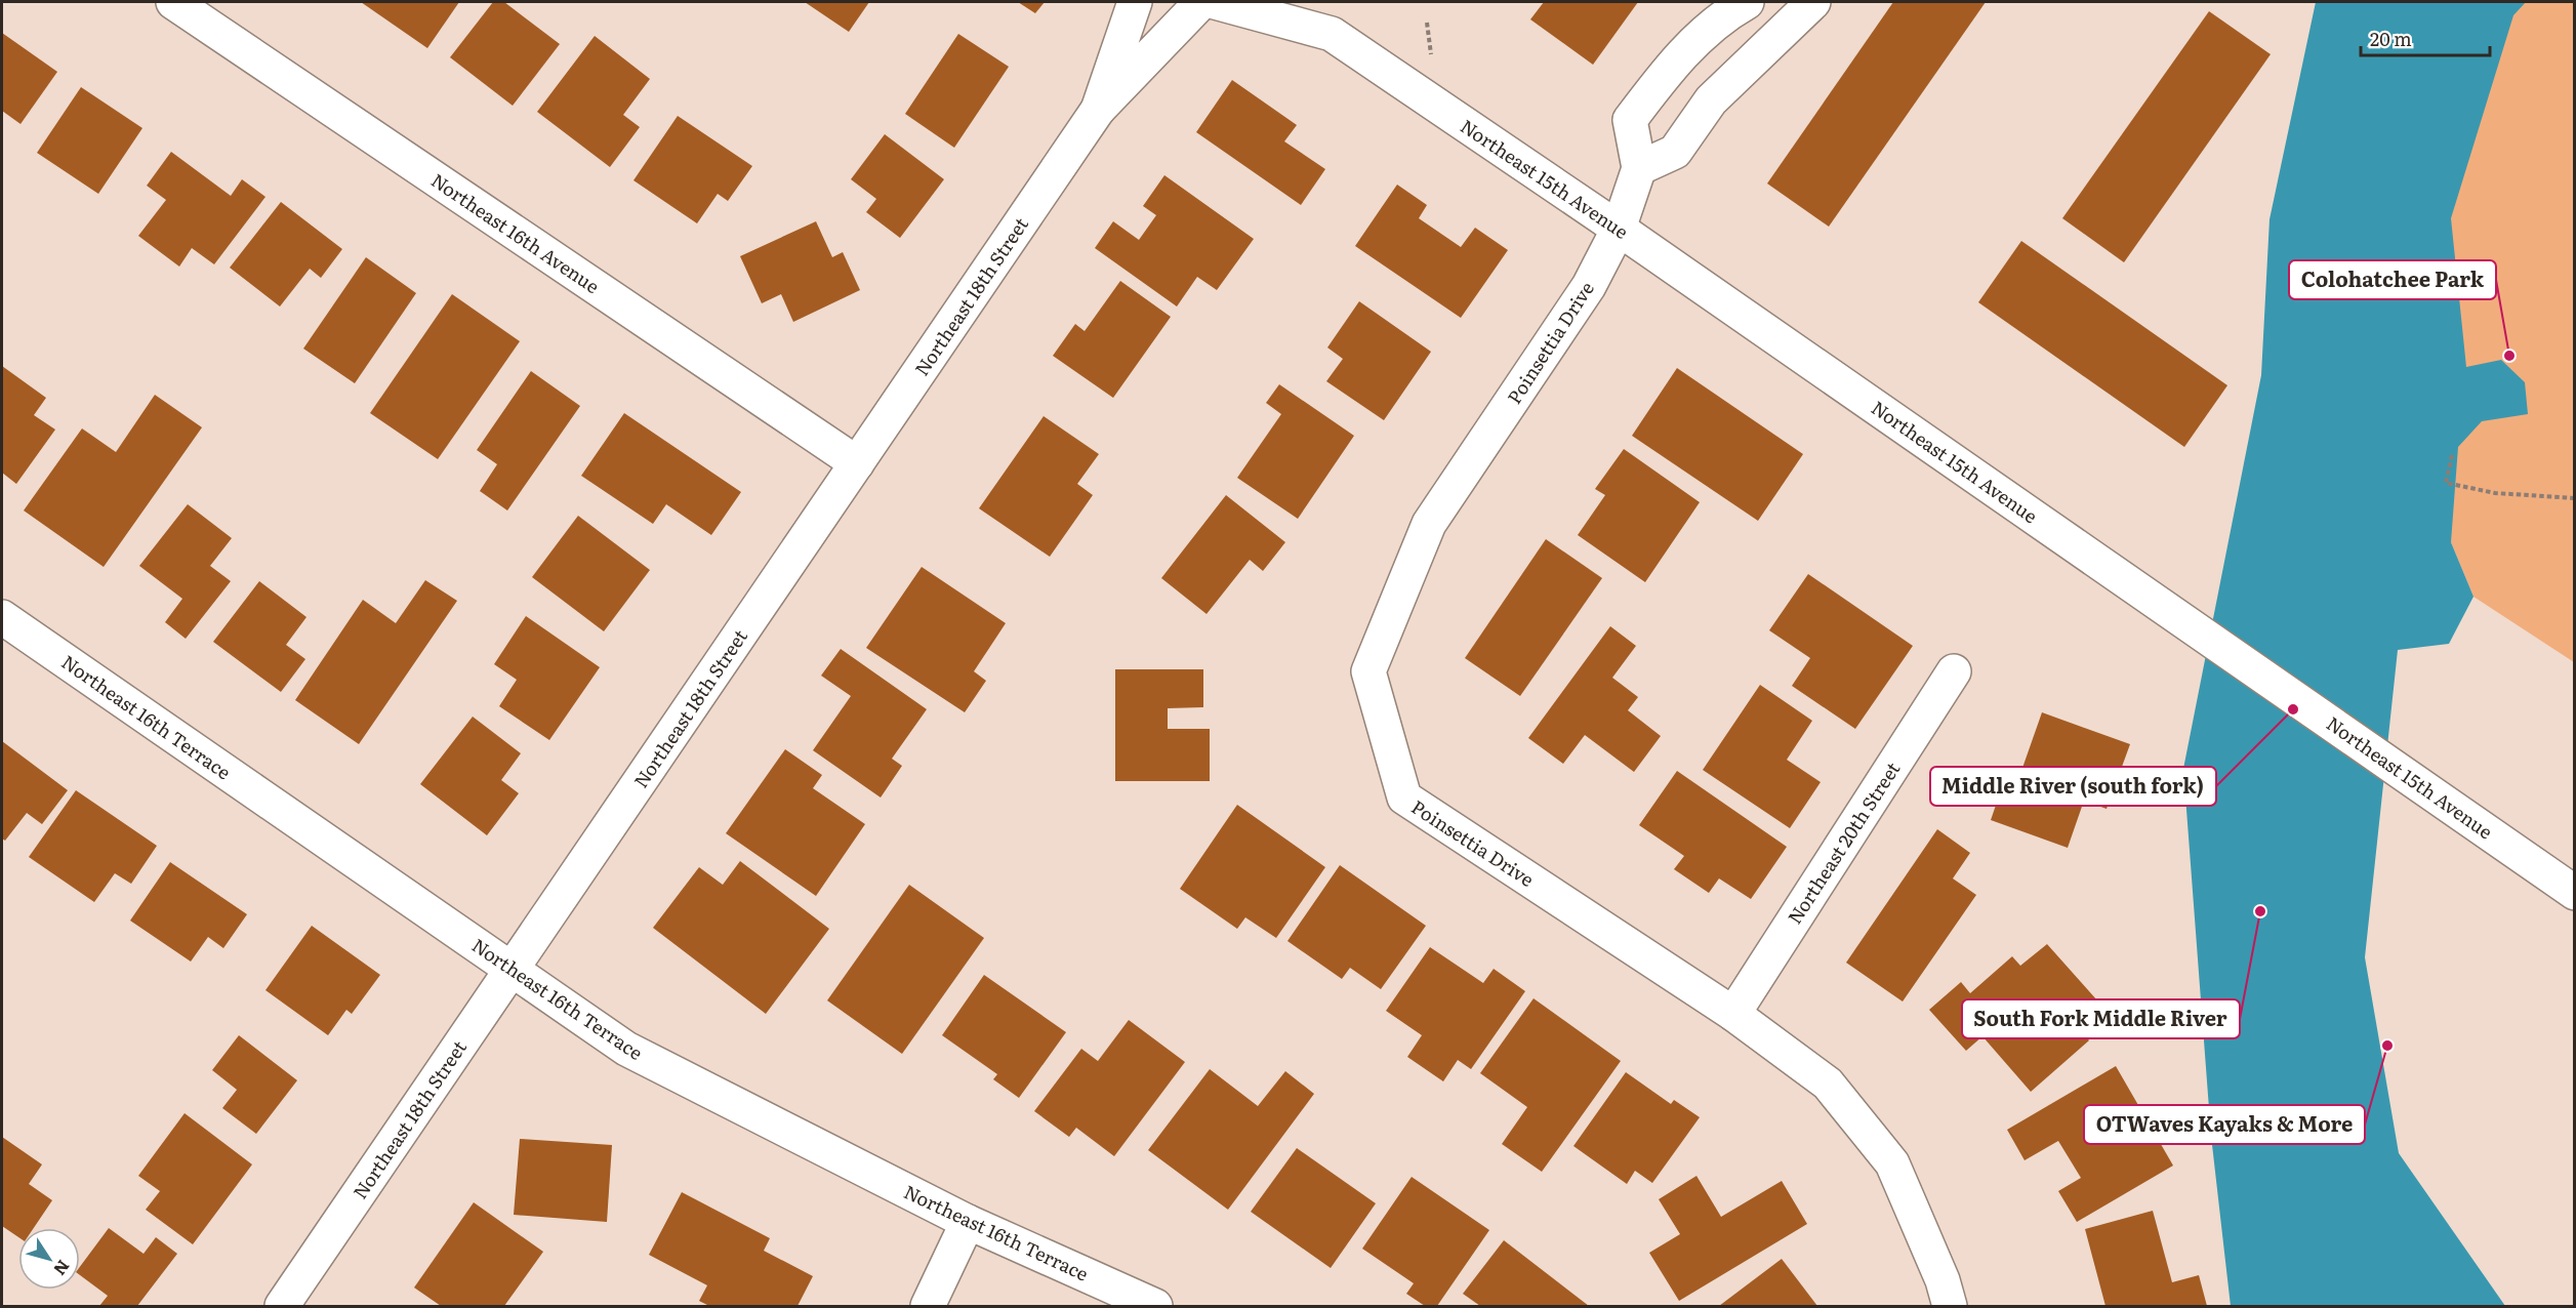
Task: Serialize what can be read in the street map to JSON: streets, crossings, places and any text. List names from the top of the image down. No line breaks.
{"streets":{"street":["Northeast 15th Avenue","Northeast 16th Avenue","Northeast 18th Street","Poinsettia Drive","Northeast 16th Terrace","Northeast 20th Street"]},"crossings":[["Northeast 15th Avenue","Northeast 18th Street"],["Northeast 15th Avenue","Poinsettia Drive"],["Northeast 16th Avenue","Northeast 18th Street"],["Northeast 18th Street","Northeast 16th Terrace"],["Poinsettia Drive","Northeast 20th Street"]],"places":["Colohatchee Park","Middle River (south fork)","South Fork Middle River","OTWaves Kayaks & More"],"scale_bar":"20 m","north":"bottom right"}
